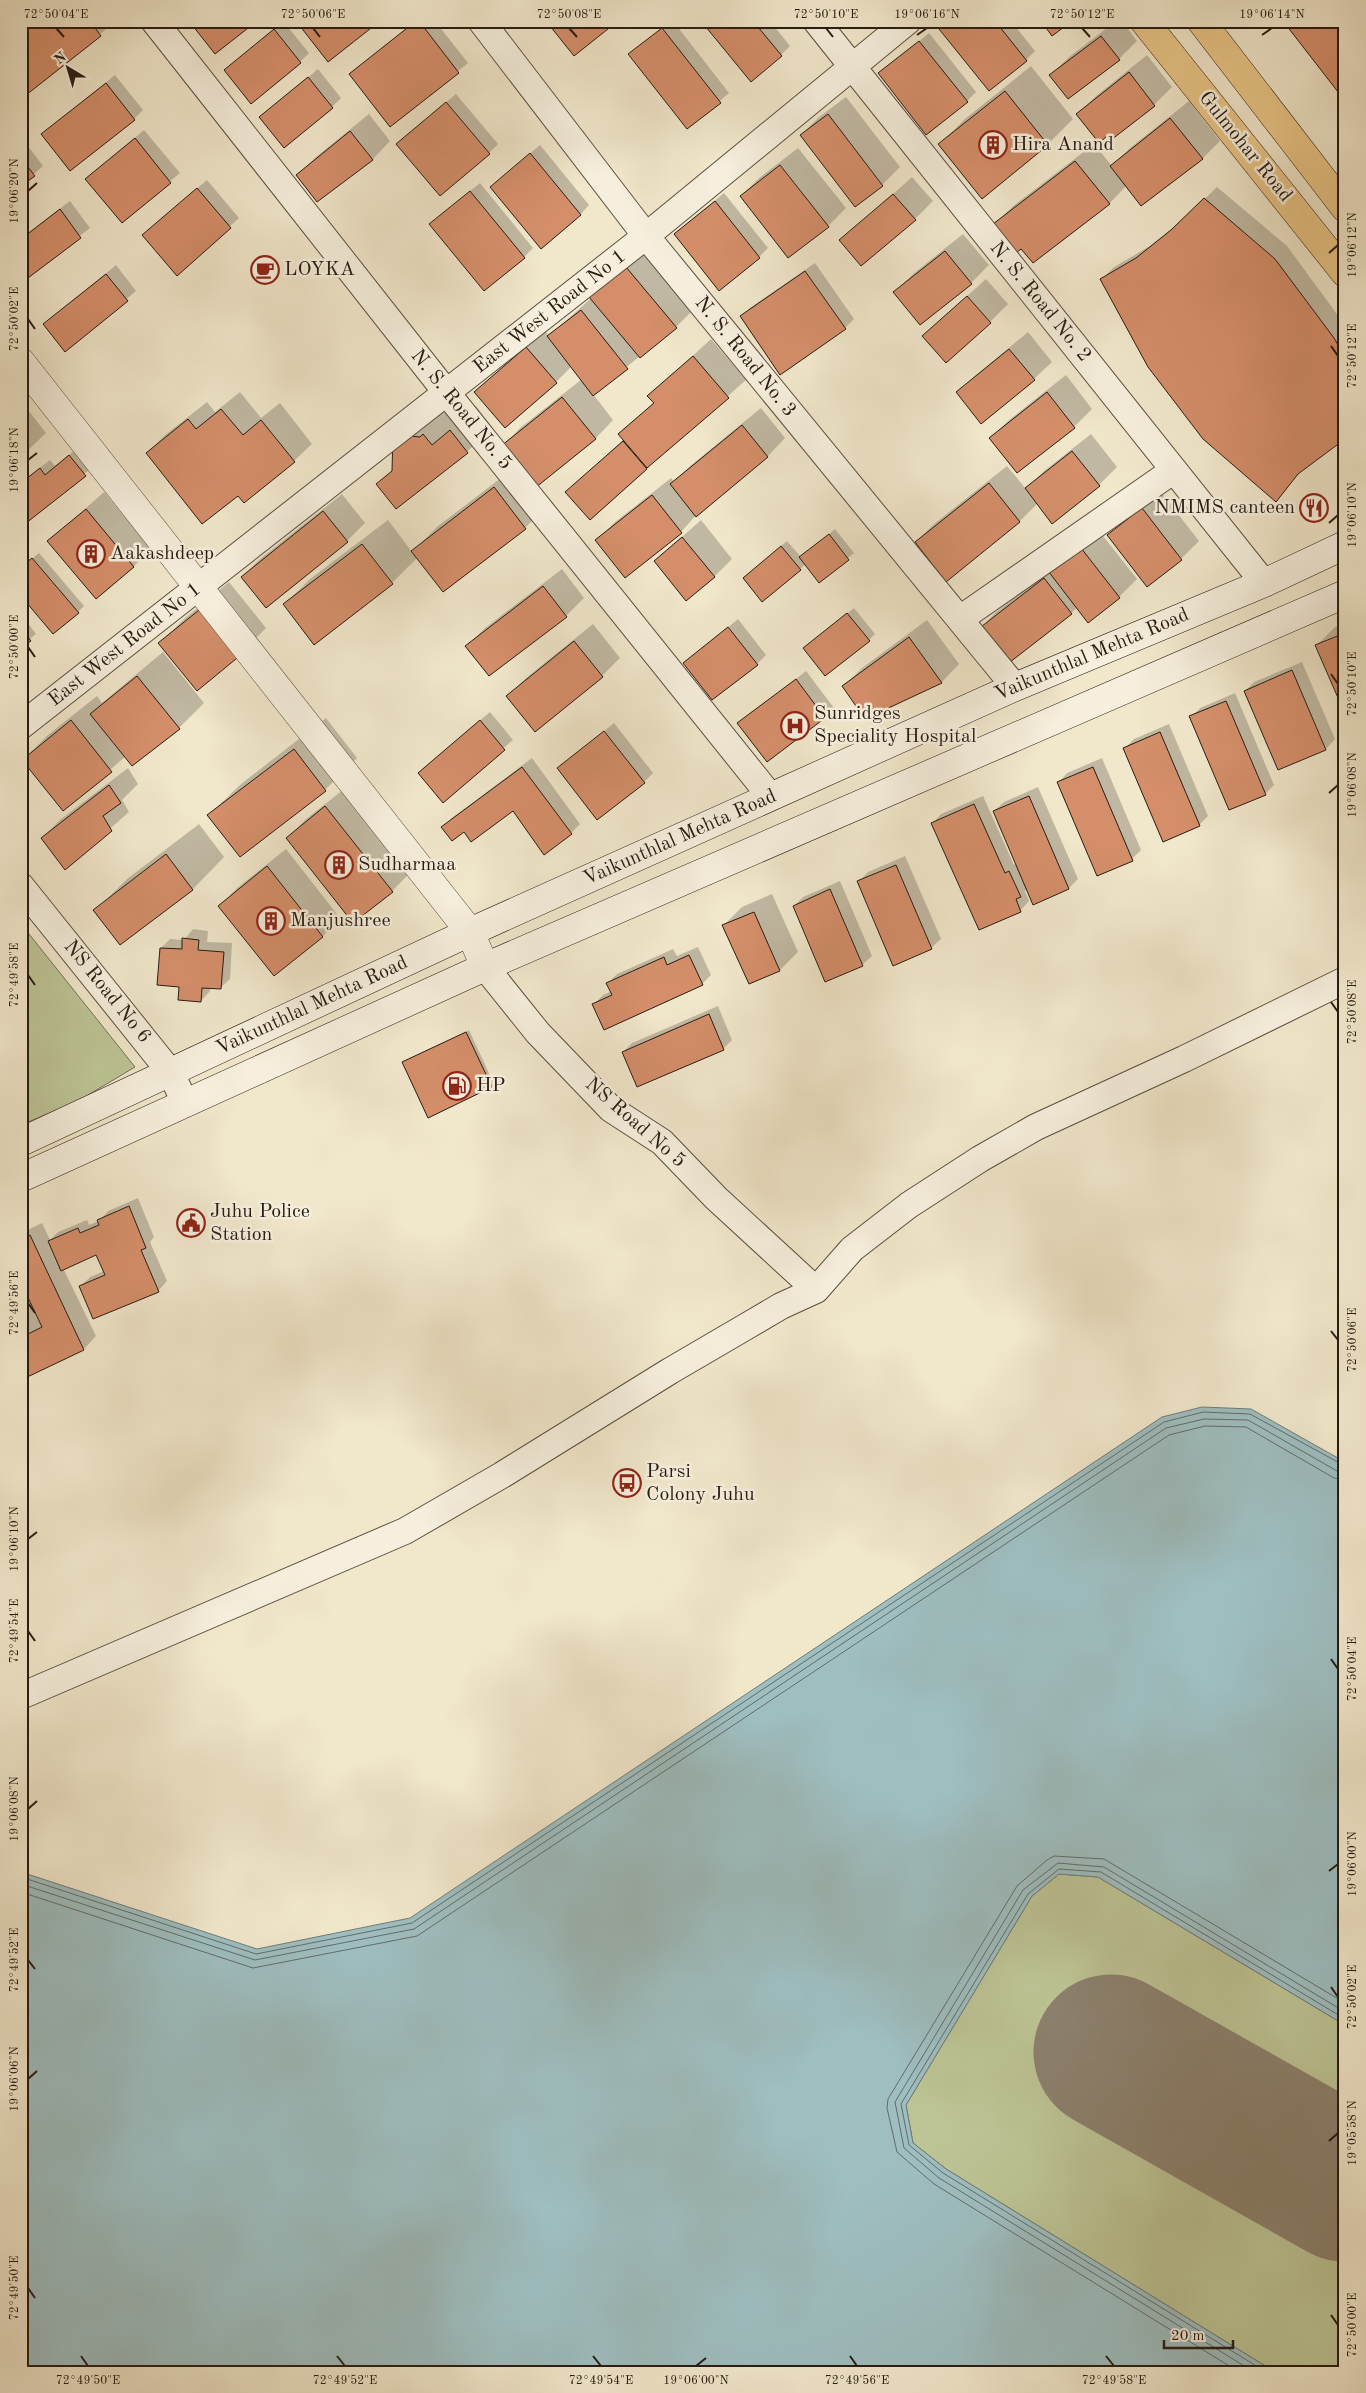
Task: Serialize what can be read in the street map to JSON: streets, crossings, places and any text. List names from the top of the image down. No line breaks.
{"streets":{"main road":["Gulmohar Road","Vaikunthlal Mehta Road"],"street":["N. S. Road No. 2","East West Road No 1","N. S. Road No. 3","N. S. Road No. 5","NS Road No 6","NS Road No 5"]},"crossings":[["N. S. Road No. 2","East West Road No 1"],["N. S. Road No. 2","Vaikunthlal Mehta Road"],["East West Road No 1","N. S. Road No. 3"],["East West Road No 1","N. S. Road No. 5"],["N. S. Road No. 3","Vaikunthlal Mehta Road"],["N. S. Road No. 5","Vaikunthlal Mehta Road"],["Vaikunthlal Mehta Road","NS Road No 6"],["Vaikunthlal Mehta Road","NS Road No 5"]],"places":{"building":["Hira Anand","Aakashdeep","Sudharmaa","Manjushree"],"cafe":["LOYKA"],"restaurant":["NMIMS canteen"],"hospital":["Sunridges Speciality Hospital"],"fuel station":["HP"],"public building":["Juhu Police Station"],"bus stop":["Parsi Colony Juhu"]},"scale_bar":"20 m","north":"top left","coordinates":["72°50'04\"E","72°50'06\"E","72°50'08\"E","72°50'10\"E","19°06'16\"N","72°50'12\"E","19°06'14\"N","19°06'20\"N","19°06'12\"N","72°50'02\"E","19°06'18\"N","19°06'10\"N","72°50'00\"E","19°06'08\"N","72°49'58\"E","72°49'56\"E","72°49'54\"E","19°06'00\"N","72°49'52\"E","19°06'06\"N","19°05'58\"N","72°49'50\"E"]}
